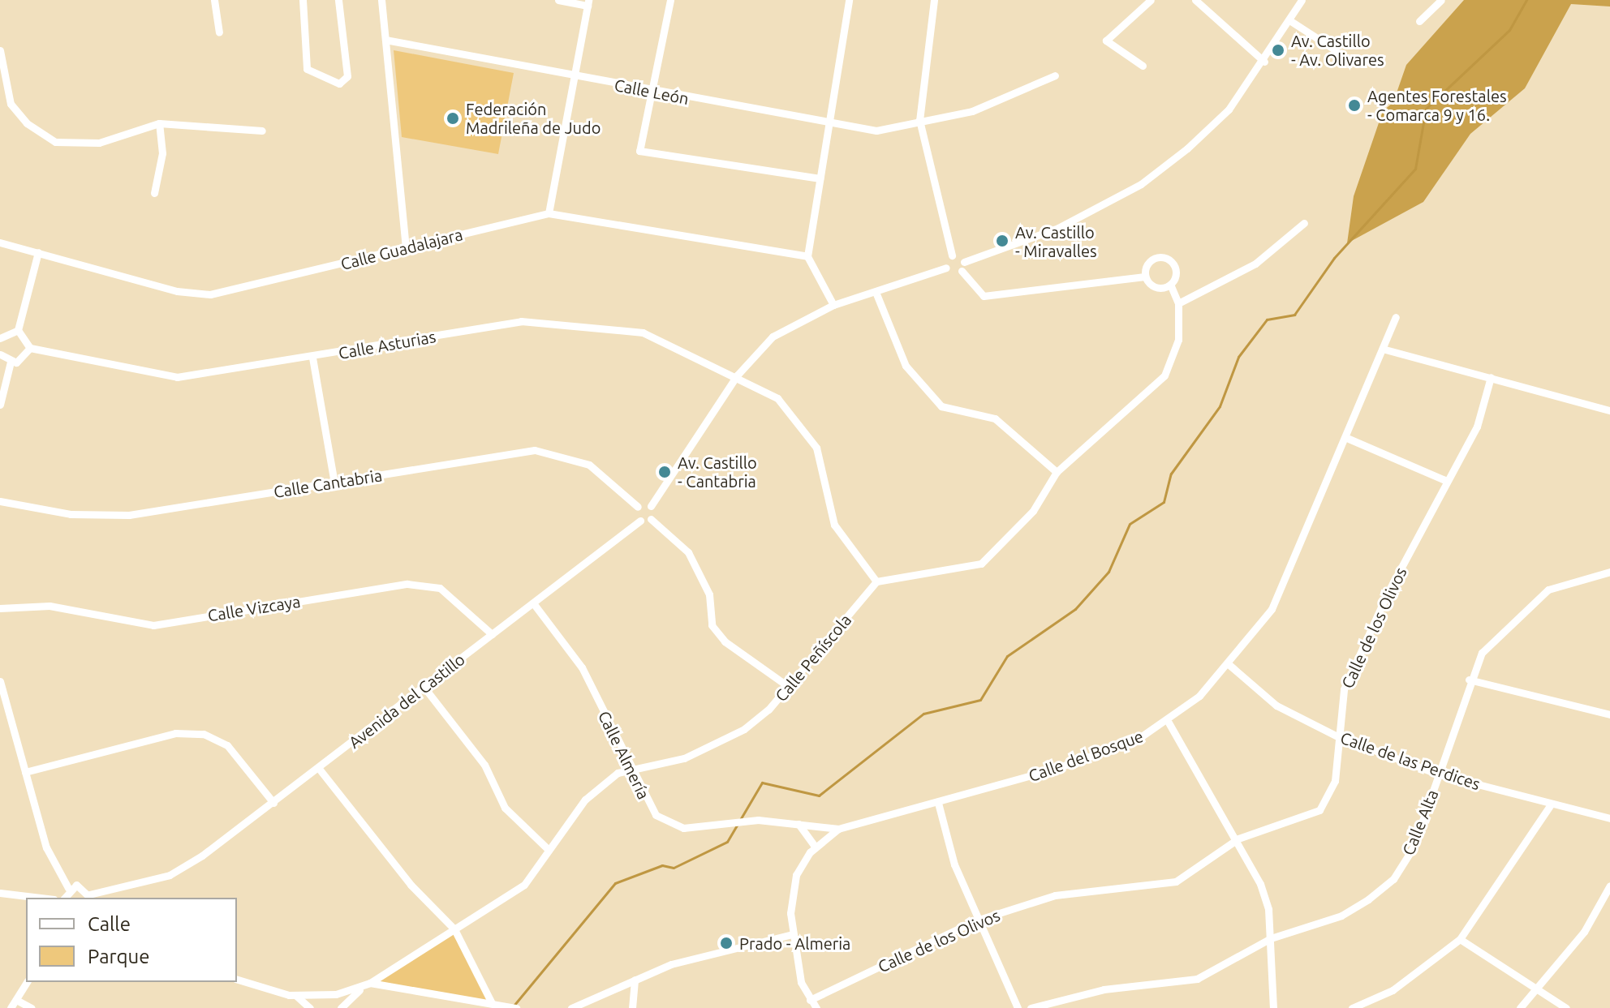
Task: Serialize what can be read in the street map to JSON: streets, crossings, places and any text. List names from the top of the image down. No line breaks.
{"streets":{"street":["Calle León","Calle Guadalajara","Calle Asturias","Calle Cantabria","Calle Vizcaya","Calle de los Olivos","Calle Peñíscola","Avenida del Castillo","Calle Almería","Calle del Bosque","Calle de las Perdices","Calle Alta"]},"crossings":[["Calle Asturias","Calle Peñíscola"],["Calle Vizcaya","Avenida del Castillo"],["Calle de los Olivos","Calle del Bosque"],["Calle de los Olivos","Calle de las Perdices"],["Calle Peñíscola","Calle Almería"],["Avenida del Castillo","Calle Almería"],["Calle Almería","Calle del Bosque"],["Calle del Bosque","Calle de las Perdices"],["Calle de las Perdices","Calle Alta"]],"places":["Av. Castillo - Av. Olivares","Agentes Forestales - Comarca 9 y 16.","Federación Madrileña de Judo","Av. Castillo - Miravalles","Av. Castillo - Cantabria","Prado - Almeria"],"legend":["Calle","Parque"]}
